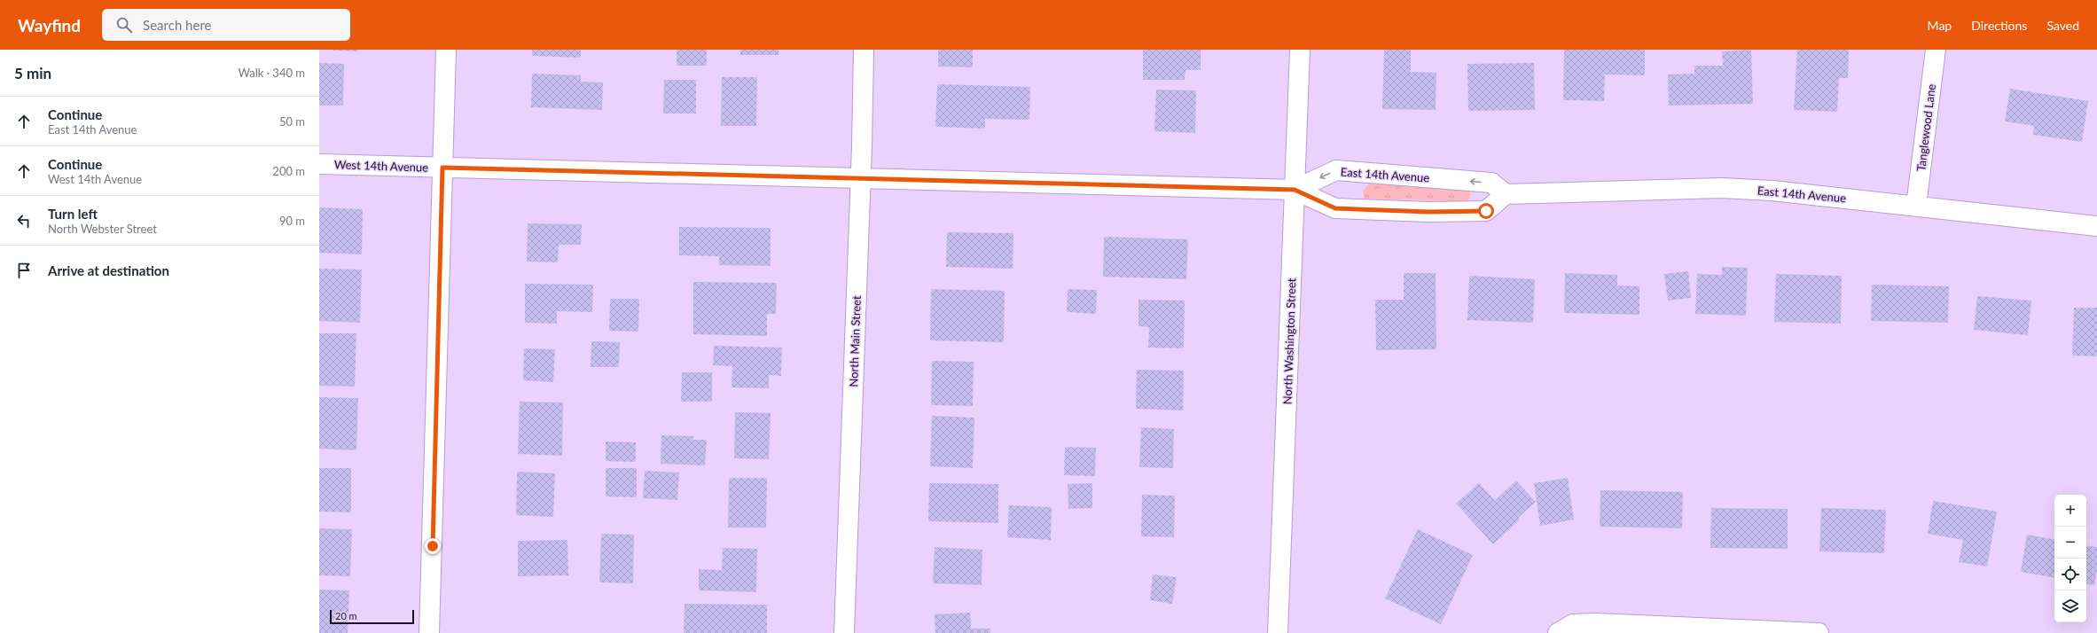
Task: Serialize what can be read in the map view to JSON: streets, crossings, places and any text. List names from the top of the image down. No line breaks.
{"streets":{"street":["Tanglewood Lane","West 14th Avenue","East 14th Avenue","North Main Street","North Washington Street"]},"crossings":[["Tanglewood Lane","East 14th Avenue"],["West 14th Avenue","East 14th Avenue"],["West 14th Avenue","North Main Street"],["West 14th Avenue","North Washington Street"],["East 14th Avenue","North Washington Street"]],"scale_bar":"20 m","page":{"header":"Wayfind","search":"Search here","nav":["Map","Directions","Saved"],"heading":["5 min","Walk · 340 m"],"list":[["Continue","East 14th Avenue","50 m"],["Continue","West 14th Avenue","200 m"],["Turn left","North Webster Street","90 m"],"Arrive at destination"],"map_buttons":["+","−"],"scale":"20 m"}}
